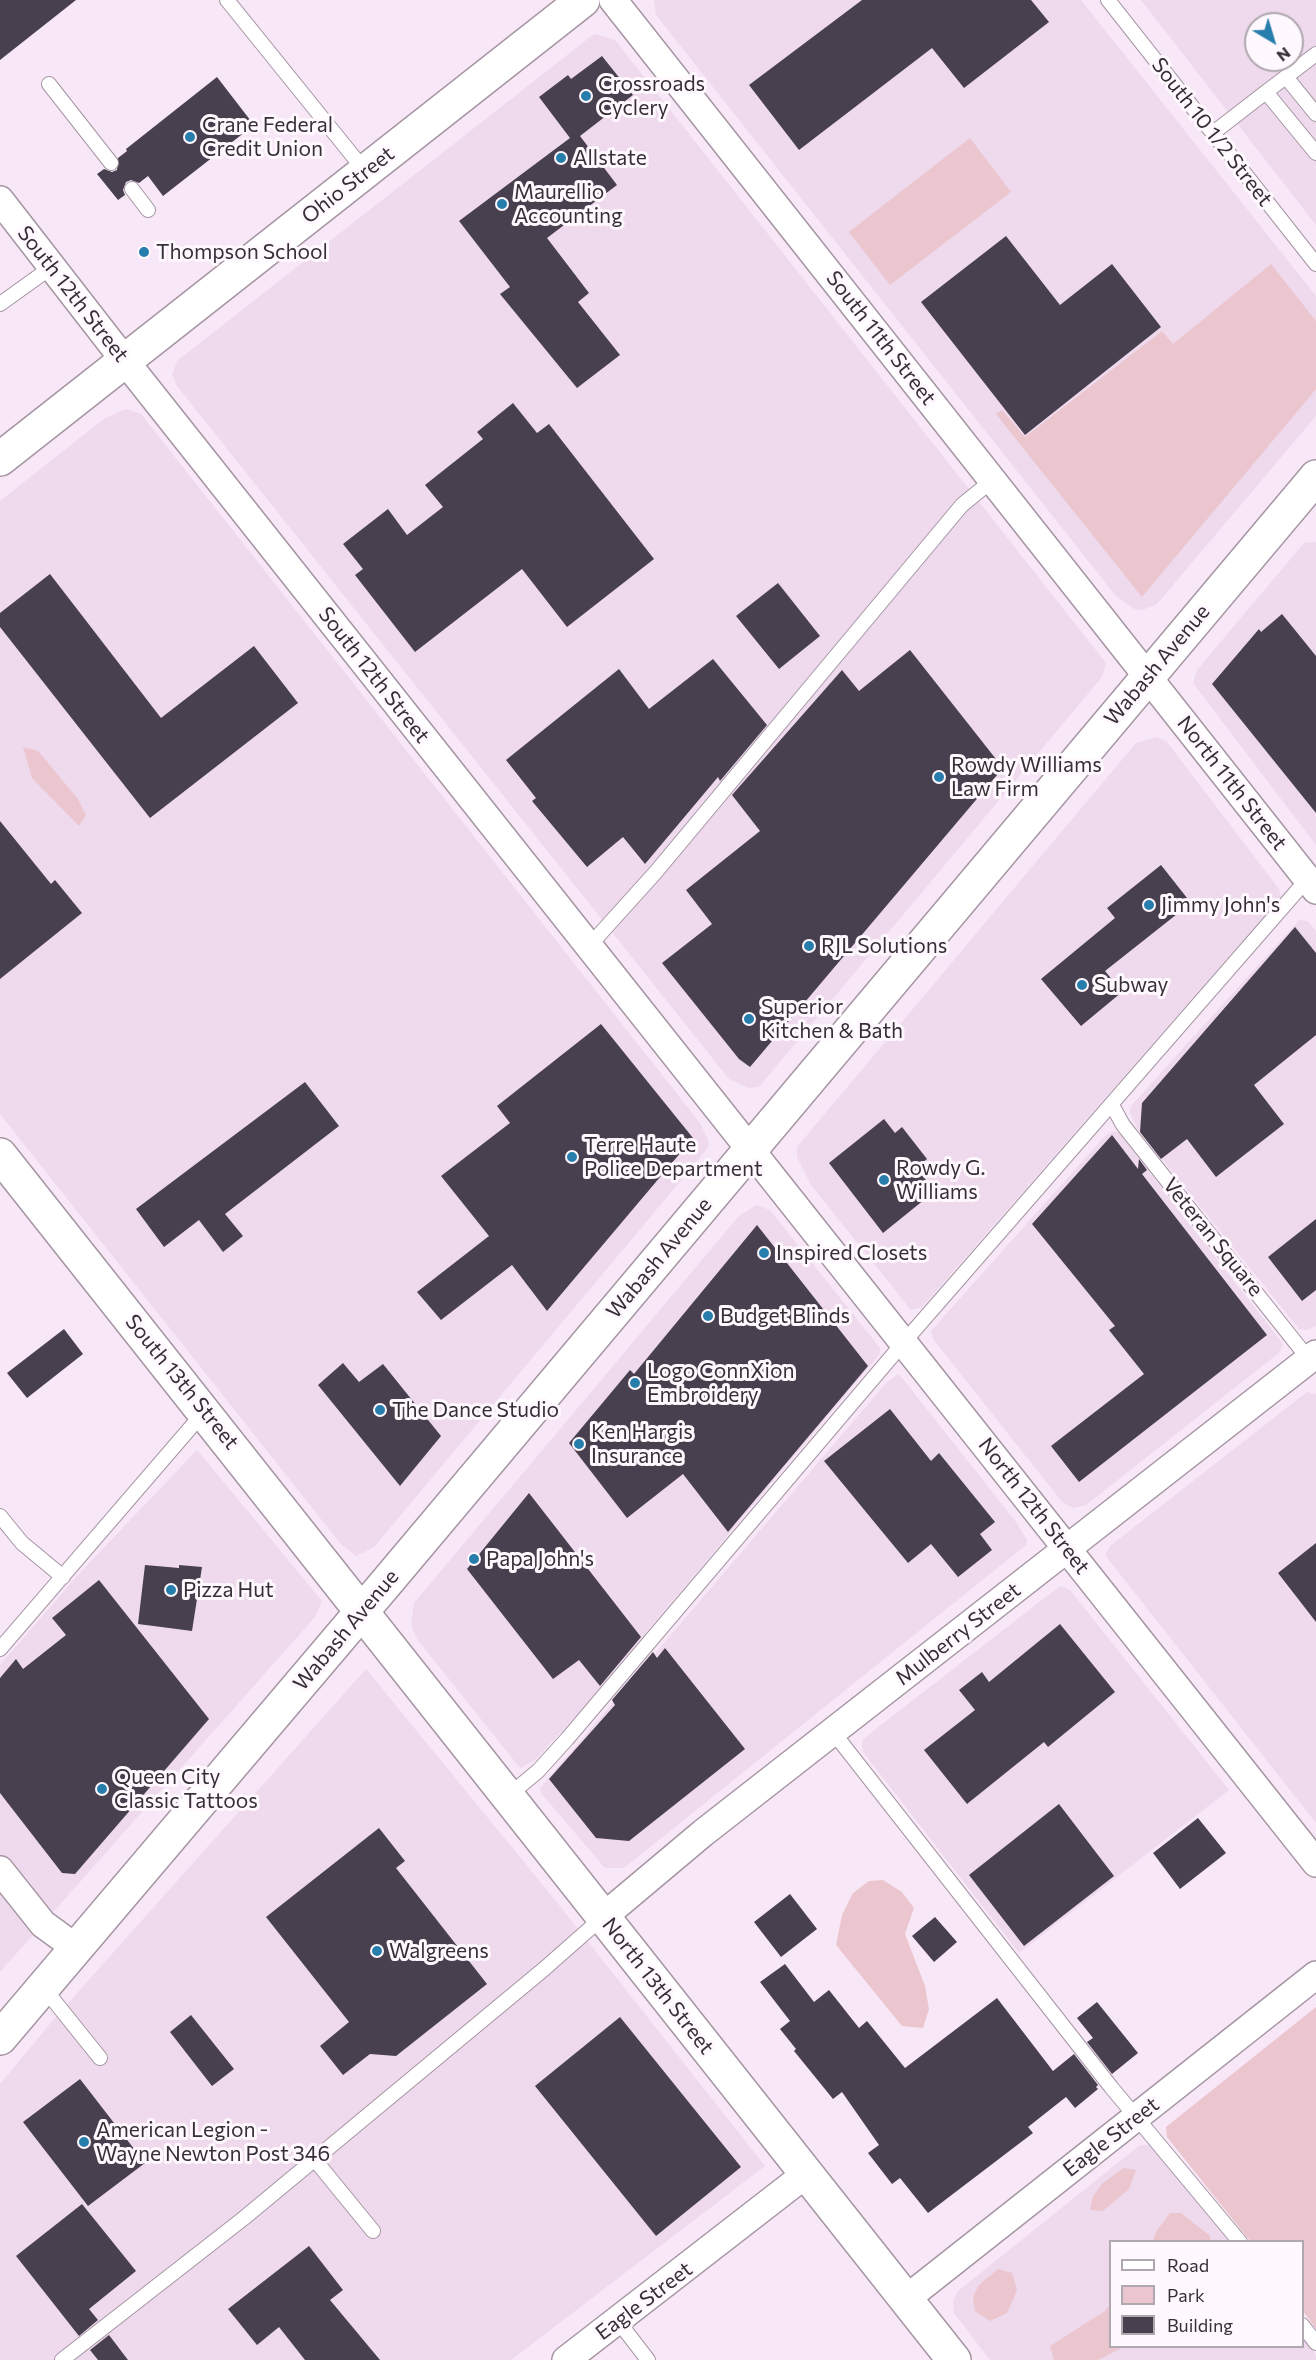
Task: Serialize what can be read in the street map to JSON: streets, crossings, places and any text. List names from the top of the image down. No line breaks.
{"streets":{"main road":["Ohio Street","Wabash Avenue","South 13th Street","North 13th Street"],"street":["South 12th Street","South 11th Street","North 11th Street","North 12th Street","Mulberry Street","Eagle Street"],"lane":["South 10 1/2 Street","Veteran Square"]},"crossings":[["Ohio Street","South 12th Street"],["South 12th Street","Wabash Avenue"],["South 12th Street","North 12th Street"],["South 11th Street","Wabash Avenue"],["South 11th Street","North 11th Street"],["Wabash Avenue","North 11th Street"],["Wabash Avenue","South 13th Street"],["Wabash Avenue","North 12th Street"],["Wabash Avenue","North 13th Street"],["Veteran Square","Mulberry Street"],["South 13th Street","North 13th Street"],["North 12th Street","Mulberry Street"],["Mulberry Street","North 13th Street"],["North 13th Street","Eagle Street"]],"places":["Crossroads Cyclery","Crane Federal Credit Union","Allstate","Maurellio Accounting","Thompson School","Rowdy Williams Law Firm","Jimmy John's","RJL Solutions","Subway","Superior Kitchen & Bath","Terre Haute Police Department","Rowdy G. Williams","Inspired Closets","Budget Blinds","Logo ConnXion Embroidery","The Dance Studio","Ken Hargis Insurance","Papa John's","Pizza Hut","Queen City Classic Tattoos","Walgreens","American Legion - Wayne Newton Post 346"],"legend":["Road","Park","Building"],"north":"bottom right"}
